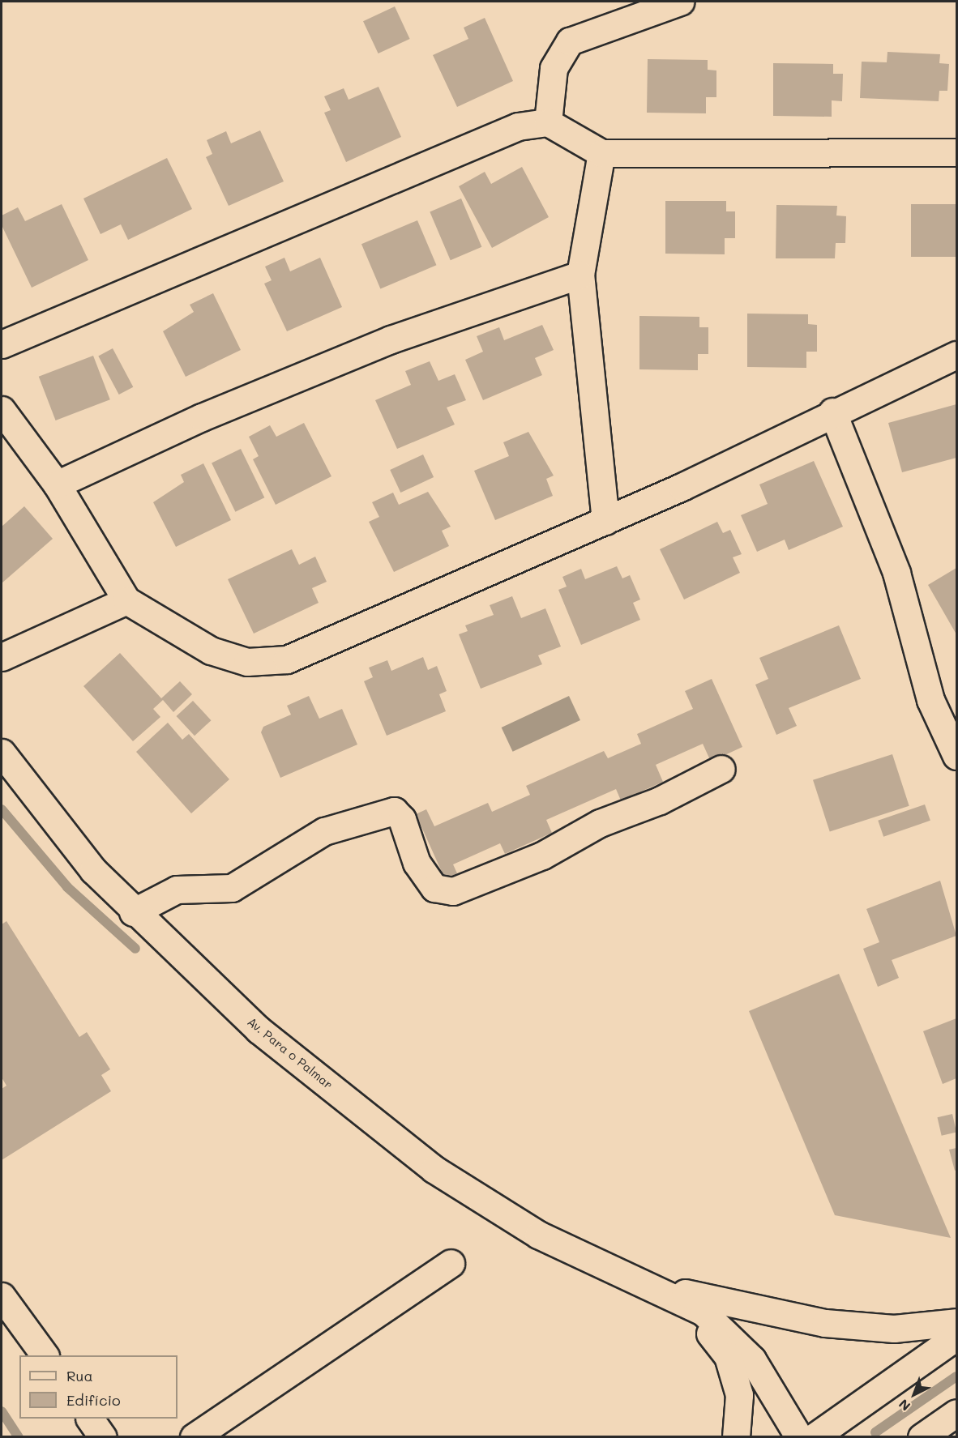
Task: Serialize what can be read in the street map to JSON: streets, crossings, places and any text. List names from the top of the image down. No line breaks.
{"streets":{"street":["Av. Para o Palmar"]},"legend":["Rua","Edifício"],"north":"bottom left"}
